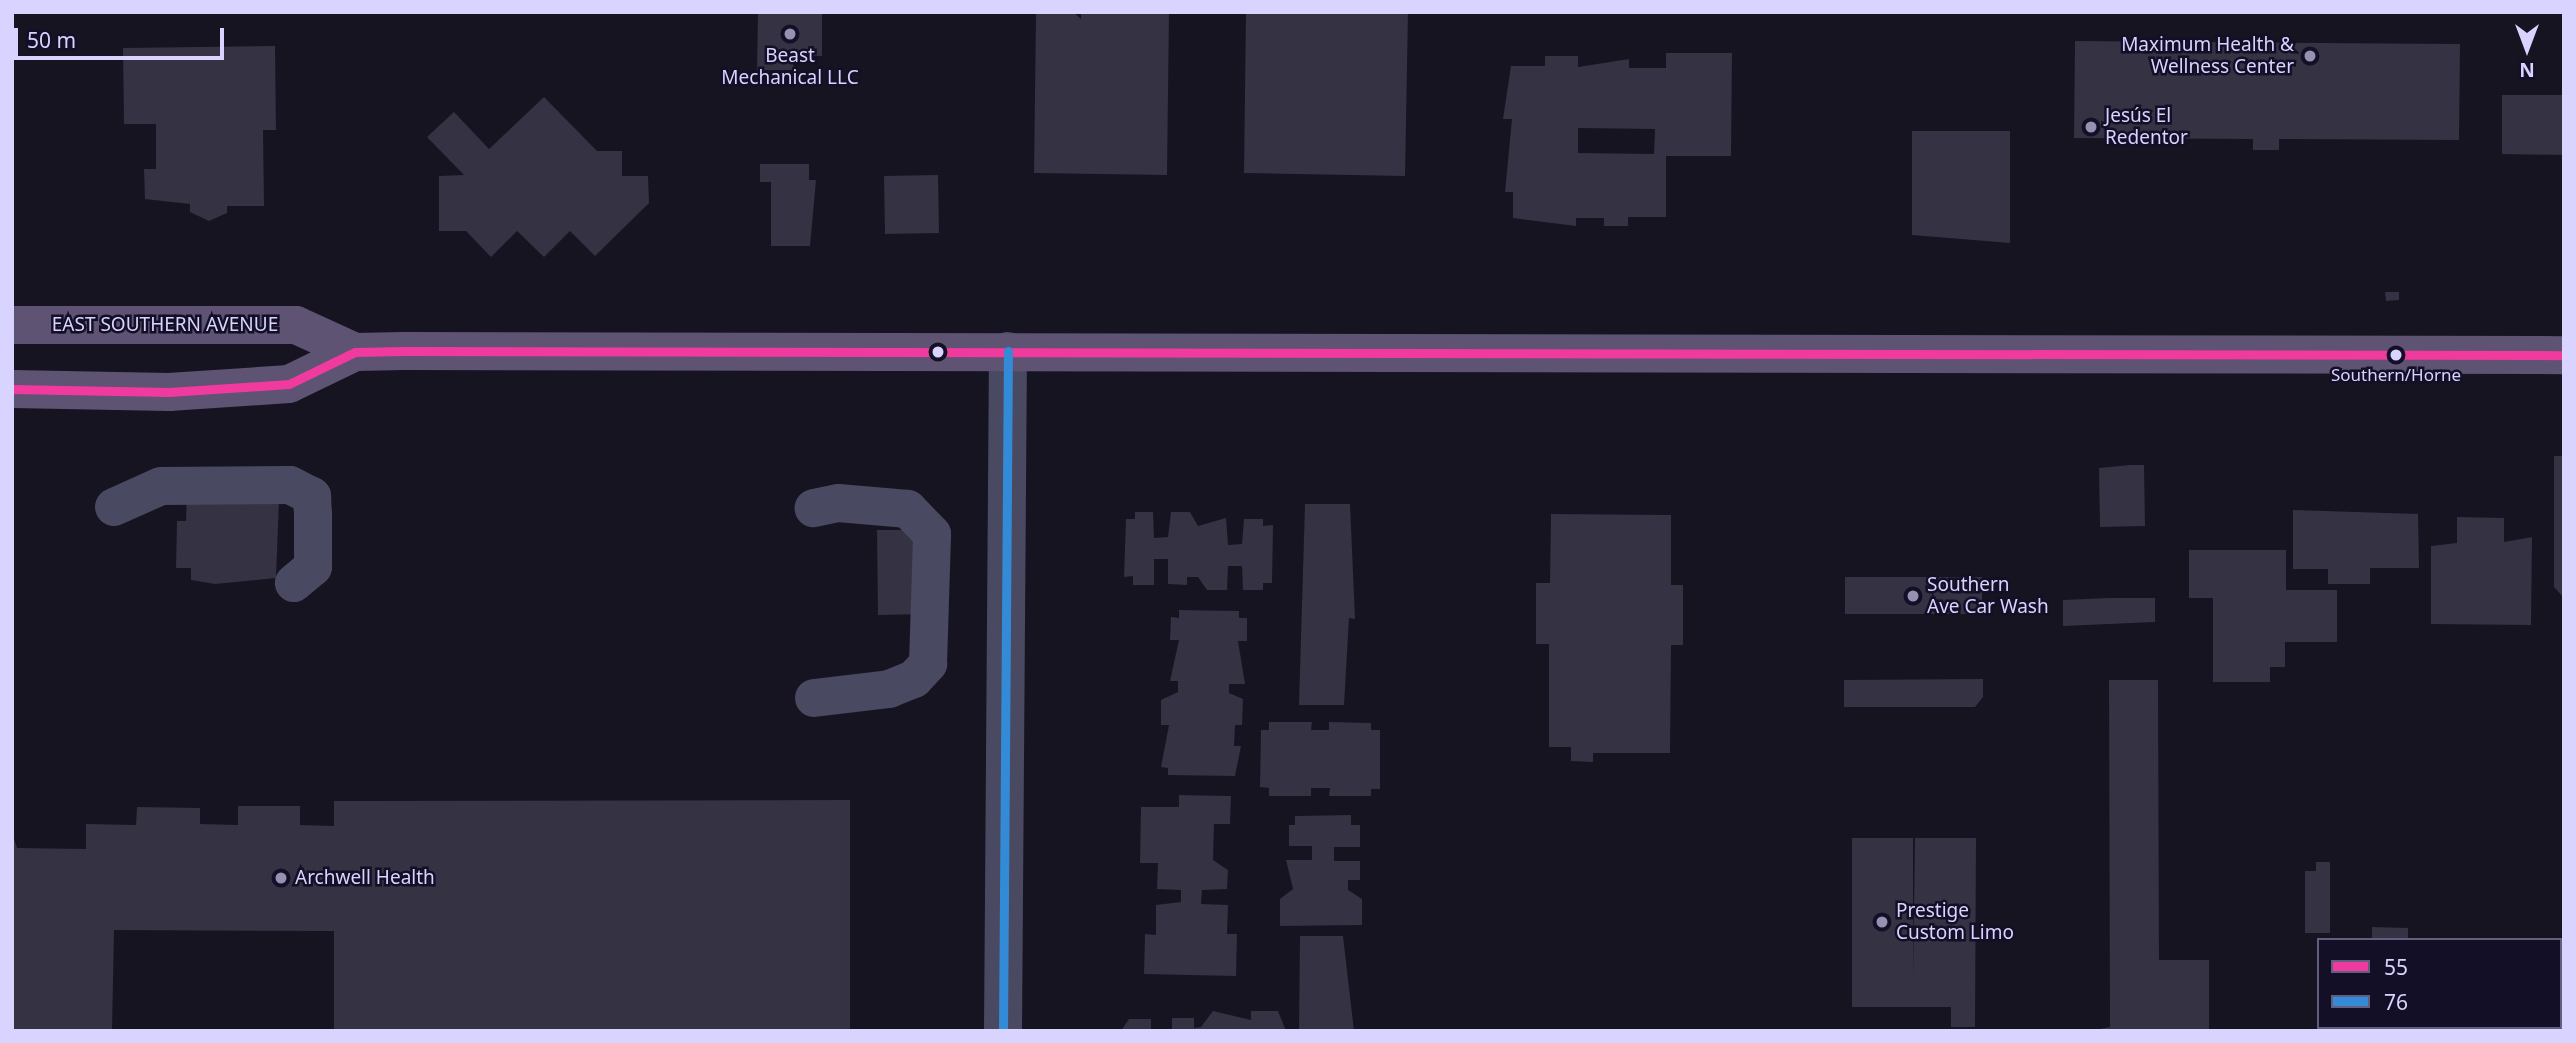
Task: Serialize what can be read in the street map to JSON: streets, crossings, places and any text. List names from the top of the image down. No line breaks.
{"streets":{"main road":["EAST SOUTHERN AVENUE"]},"places":["Beast Mechanical LLC","Maximum Health & Wellness Center","Jesús El Redentor","Southern/Horne","Southern Ave Car Wash","Archwell Health","Prestige Custom Limo"],"lines":["transit line 55","transit line 76"],"legend":["55","76"],"scale_bar":"50 m","north":"bottom"}
